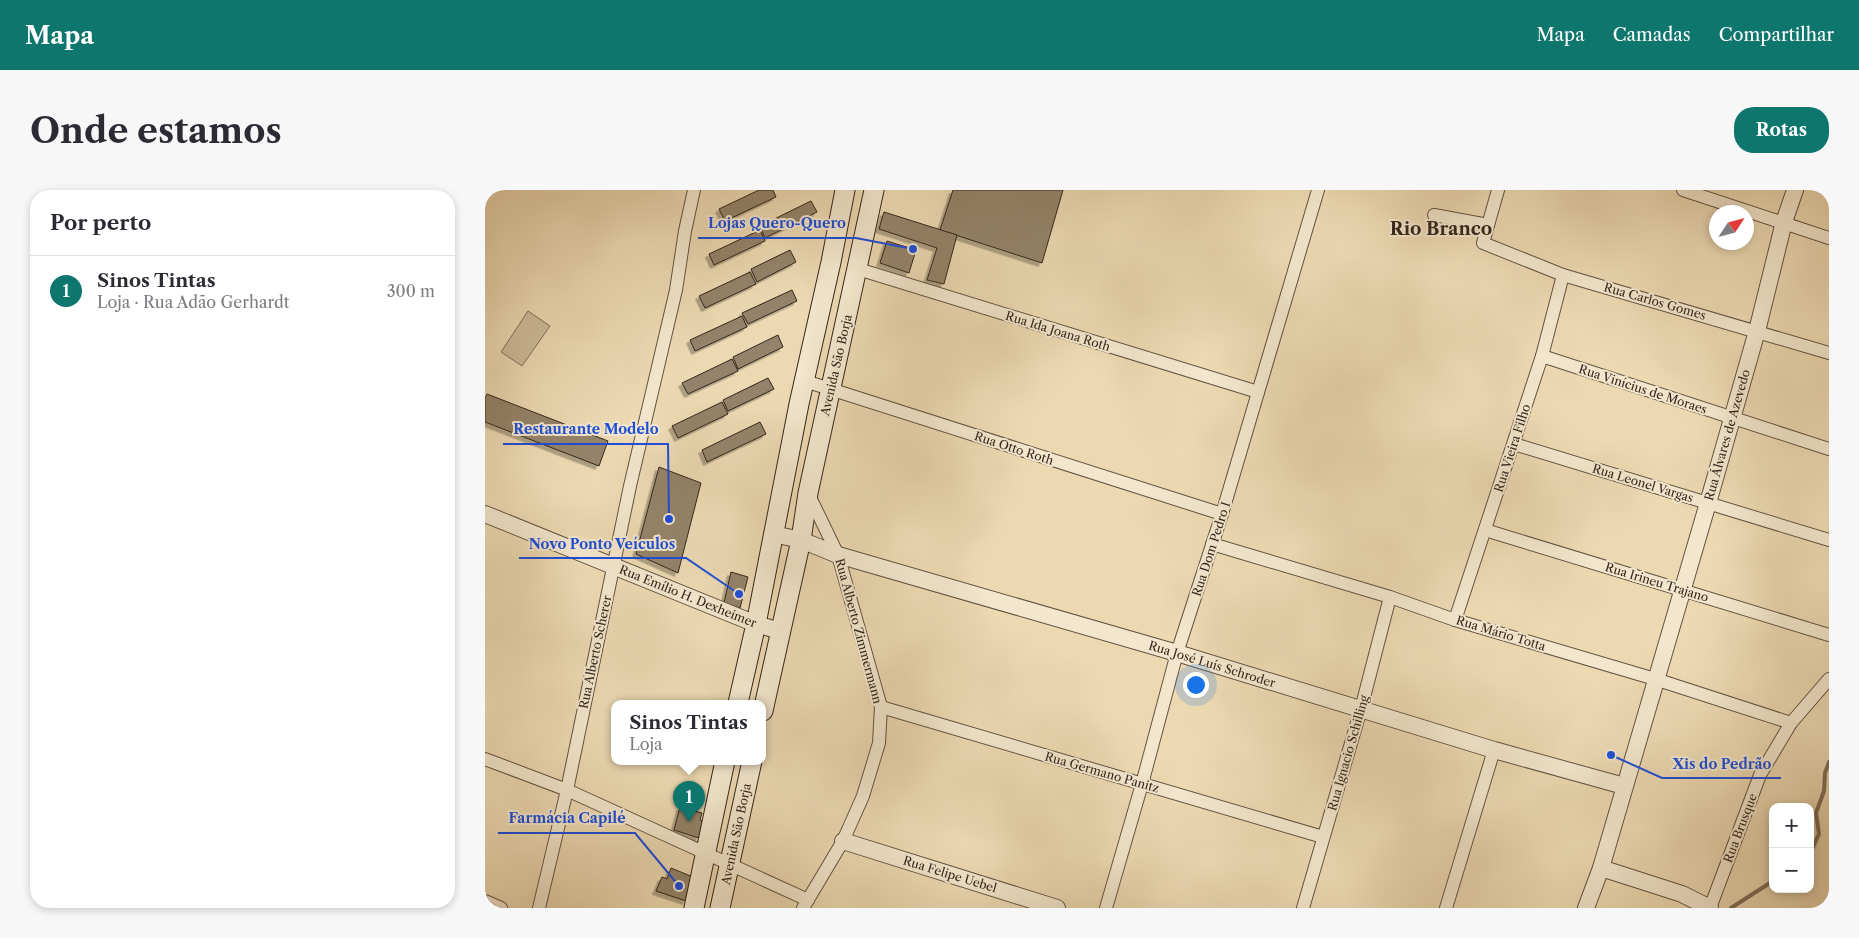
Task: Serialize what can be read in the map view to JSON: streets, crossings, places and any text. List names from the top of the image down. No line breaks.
{"streets":{"main road":["Avenida São Borja"],"street":["Rua Carlos Gomes","Rua Ida Joana Roth","Rua Vinícius de Moraes","Rua Álvares de Azevedo","Rua Otto Roth","Rua Vieira Filho","Rua Leonel Vargas","Rua Dom Pedro I","Rua Irineu Trajano","Rua Emílio H. Dexheimer","Rua Alberto Zimmermann","Rua Mário Totta","Rua Alberto Scherer","Rua José Luís Schroder","Rua Ignacio Schilling","Rua Germano Panitz","Rua Brusque","Rua Felipe Uebel"]},"crossings":[["Rua Carlos Gomes","Rua Álvares de Azevedo"],["Rua Carlos Gomes","Rua Vieira Filho"],["Rua Ida Joana Roth","Avenida São Borja"],["Rua Ida Joana Roth","Rua Dom Pedro I"],["Avenida São Borja","Rua Otto Roth"],["Avenida São Borja","Rua Emílio H. Dexheimer"],["Avenida São Borja","Rua Alberto Zimmermann"],["Avenida São Borja","Rua José Luís Schroder"],["Rua Vinícius de Moraes","Rua Álvares de Azevedo"],["Rua Vinícius de Moraes","Rua Vieira Filho"],["Rua Álvares de Azevedo","Rua Leonel Vargas"],["Rua Álvares de Azevedo","Rua Irineu Trajano"],["Rua Álvares de Azevedo","Rua Mário Totta"],["Rua Álvares de Azevedo","Rua José Luís Schroder"],["Rua Otto Roth","Rua Dom Pedro I"],["Rua Vieira Filho","Rua Leonel Vargas"],["Rua Vieira Filho","Rua Irineu Trajano"],["Rua Vieira Filho","Rua Mário Totta"],["Rua Dom Pedro I","Rua Mário Totta"],["Rua Dom Pedro I","Rua José Luís Schroder"],["Rua Dom Pedro I","Rua Germano Panitz"],["Rua Emílio H. Dexheimer","Rua Alberto Scherer"],["Rua Alberto Zimmermann","Rua José Luís Schroder"],["Rua Alberto Zimmermann","Rua Germano Panitz"],["Rua Alberto Zimmermann","Rua Felipe Uebel"],["Rua Mário Totta","Rua Ignacio Schilling"],["Rua Mário Totta","Rua Brusque"],["Rua José Luís Schroder","Rua Ignacio Schilling"],["Rua Ignacio Schilling","Rua Germano Panitz"]],"districts":["Rio Branco"],"places":["Lojas Quero-Quero","Restaurante Modelo","Novo Ponto Veículos","Xis do Pedrão","Farmácia Capilé"],"north":"top right","page":{"header":"Mapa","nav":["Mapa","Camadas","Compartilhar"],"buttons":"Rotas","title":"Onde estamos","heading":"Por perto","list":[{"mark":"1","name":"Sinos Tintas","note":"Loja · Rua Adão Gerhardt","value":"300 m"}],"popup":["Sinos Tintas","Loja"],"pins":"1","map_buttons":["+","−"]}}
